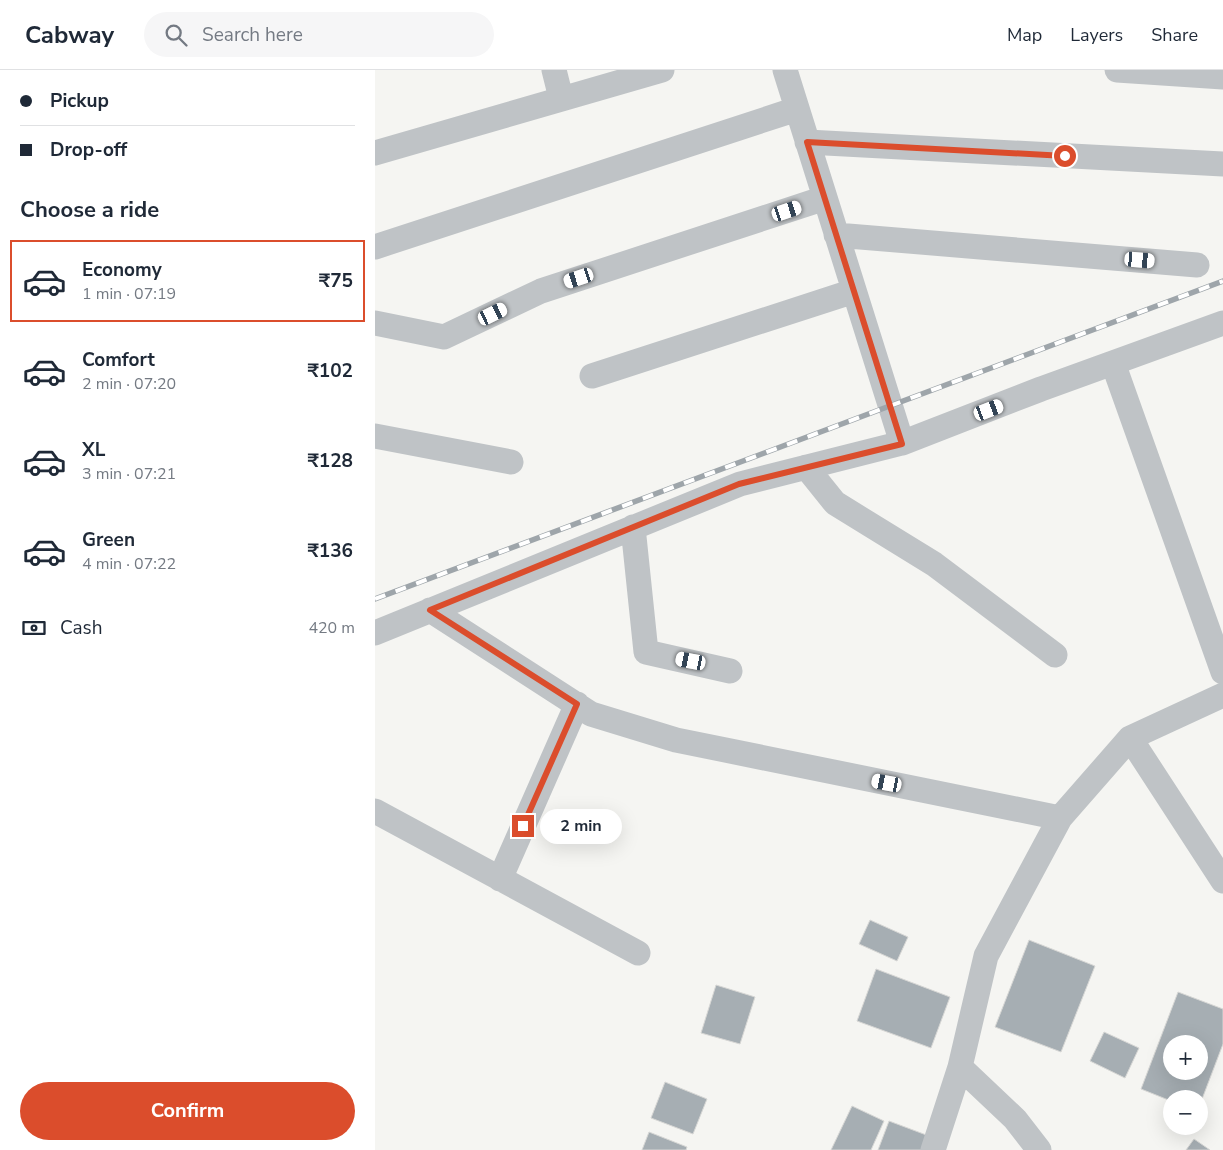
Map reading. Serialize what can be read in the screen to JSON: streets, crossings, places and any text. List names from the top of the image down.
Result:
{
  "page": {
    "header": "Cabway",
    "search": "Search here",
    "nav": ["Map", "Layers", "Share"],
    "banner": ["Pickup", "Drop-off"],
    "heading": "Choose a ride",
    "list": [
      {
        "name": "Economy",
        "note": "1 min · 07:19",
        "value": "₹75"
      },
      {
        "name": "Comfort",
        "note": "2 min · 07:20",
        "value": "₹102"
      },
      {
        "name": "XL",
        "note": "3 min · 07:21",
        "value": "₹128"
      },
      {
        "name": "Green",
        "note": "4 min · 07:22",
        "value": "₹136"
      }
    ],
    "pay": ["Cash", "420 m"],
    "bubble": "2 min",
    "map_buttons": ["+", "−"],
    "buttons": "Confirm"
  }
}
